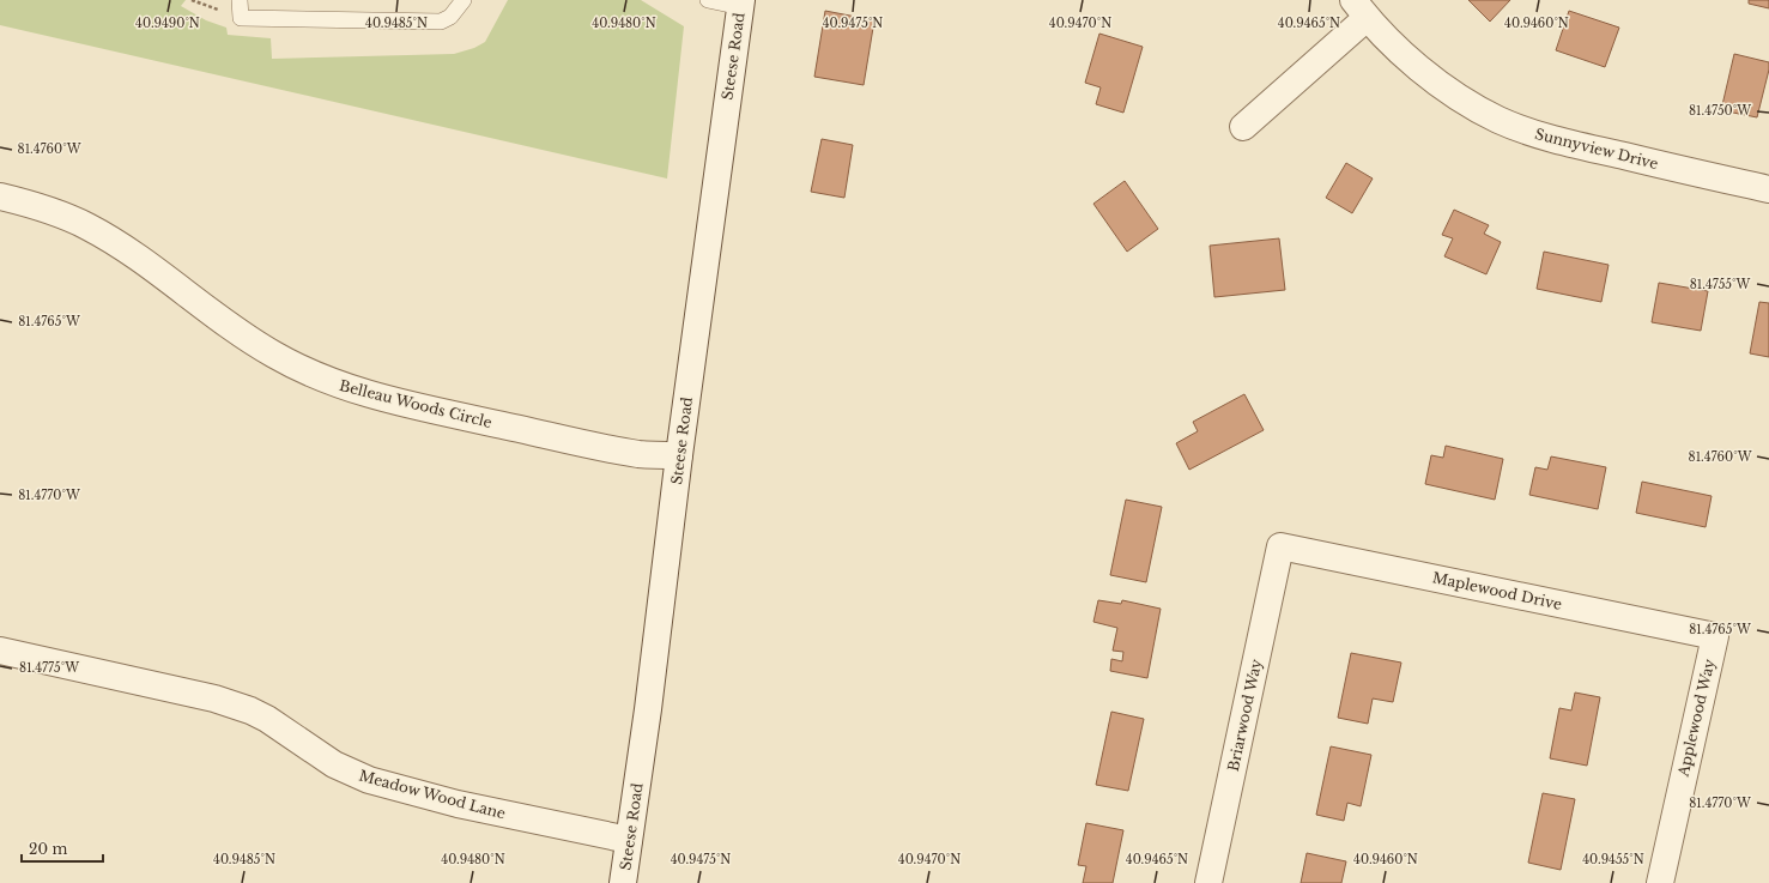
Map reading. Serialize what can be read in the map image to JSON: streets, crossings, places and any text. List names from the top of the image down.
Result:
{
  "streets": {
    "street": [
      "Steese Road",
      "Sunnyview Drive",
      "Belleau Woods Circle",
      "Maplewood Drive",
      "Briarwood Way",
      "Applewood Way",
      "Meadow Wood Lane"
    ]
  },
  "crossings": [
    ["Steese Road", "Belleau Woods Circle"],
    ["Steese Road", "Meadow Wood Lane"],
    ["Maplewood Drive", "Briarwood Way"],
    ["Maplewood Drive", "Applewood Way"]
  ],
  "scale_bar": "20 m",
  "coordinates": [
    "40.9490°N",
    "40.9485°N",
    "40.9480°N",
    "40.9475°N",
    "40.9470°N",
    "40.9465°N",
    "40.9460°N",
    "81.4750°W",
    "81.4760°W",
    "81.4755°W",
    "81.4765°W",
    "81.4770°W",
    "81.4775°W",
    "40.9455°N"
  ]
}
